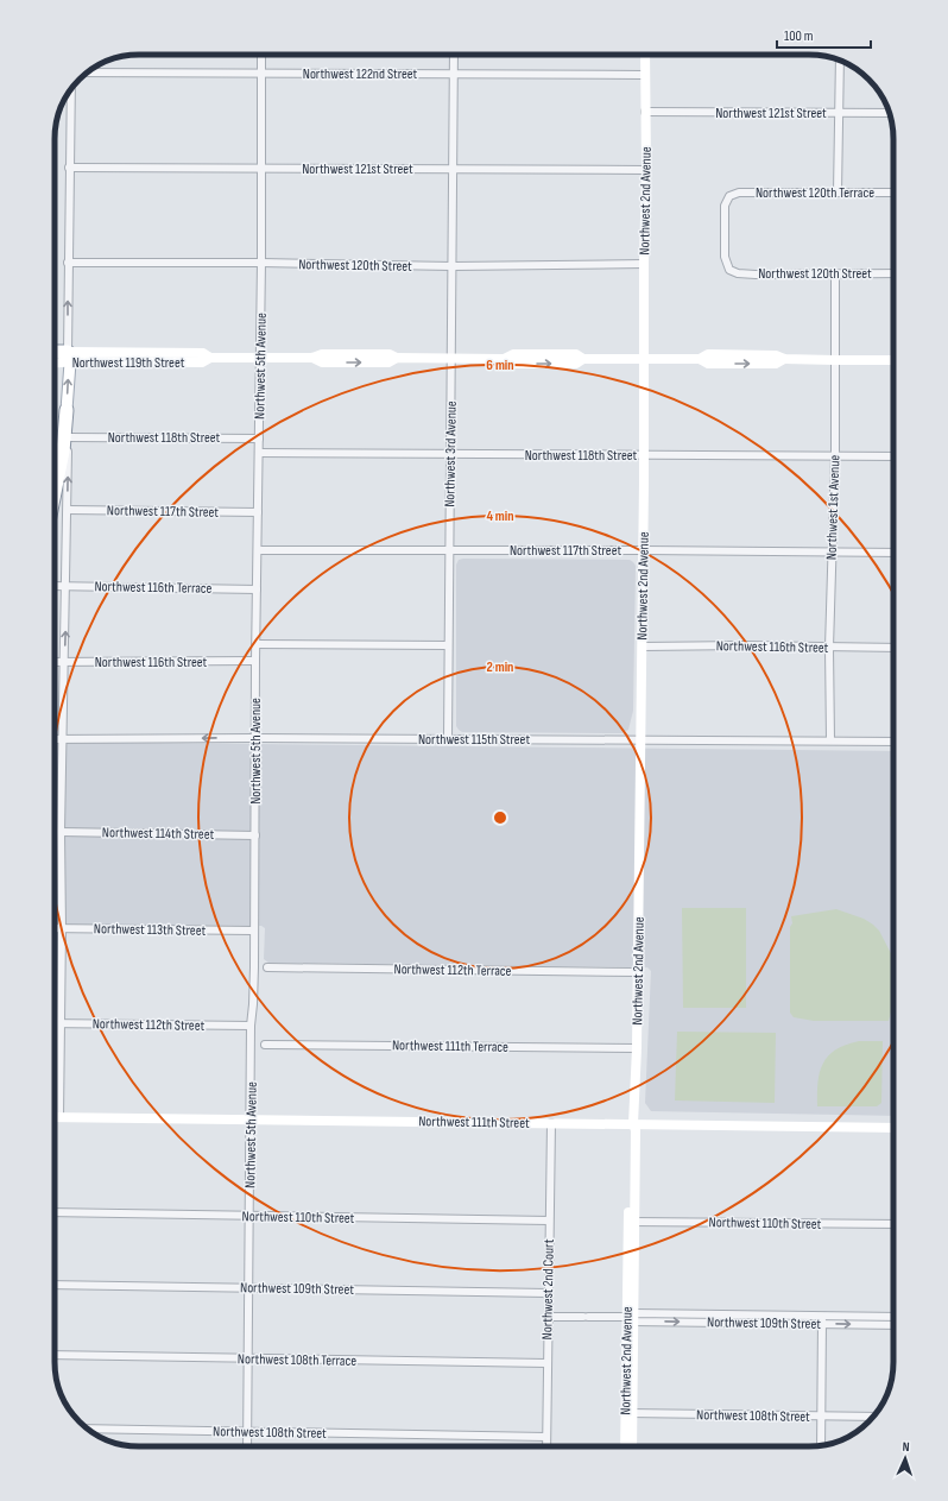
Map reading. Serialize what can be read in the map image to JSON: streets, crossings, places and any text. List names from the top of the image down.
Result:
{
  "streets": {
    "highway": ["Northwest 119th Street"],
    "street": [
      "Northwest 122nd Street",
      "Northwest 121st Street",
      "Northwest 120th Terrace",
      "Northwest 2nd Avenue",
      "Northwest 120th Street",
      "Northwest 5th Avenue",
      "Northwest 118th Street",
      "Northwest 3rd Avenue",
      "Northwest 1st Avenue",
      "Northwest 117th Street",
      "Northwest 116th Terrace",
      "Northwest 116th Street",
      "Northwest 115th Street",
      "Northwest 114th Street",
      "Northwest 113th Street",
      "Northwest 112th Terrace",
      "Northwest 112th Street",
      "Northwest 111th Terrace",
      "Northwest 111th Street",
      "Northwest 110th Street",
      "Northwest 109th Street",
      "Northwest 2nd Court",
      "Northwest 108th Terrace",
      "Northwest 108th Street"
    ]
  },
  "crossings": [
    ["Northwest 122nd Street", "Northwest 2nd Avenue"],
    ["Northwest 122nd Street", "Northwest 5th Avenue"],
    ["Northwest 122nd Street", "Northwest 3rd Avenue"],
    ["Northwest 121st Street", "Northwest 2nd Avenue"],
    ["Northwest 121st Street", "Northwest 5th Avenue"],
    ["Northwest 121st Street", "Northwest 3rd Avenue"],
    ["Northwest 120th Terrace", "Northwest 120th Street"],
    ["Northwest 2nd Avenue", "Northwest 120th Street"],
    ["Northwest 2nd Avenue", "Northwest 119th Street"],
    ["Northwest 2nd Avenue", "Northwest 118th Street"],
    ["Northwest 2nd Avenue", "Northwest 117th Street"],
    ["Northwest 2nd Avenue", "Northwest 116th Street"],
    ["Northwest 2nd Avenue", "Northwest 115th Street"],
    ["Northwest 2nd Avenue", "Northwest 112th Terrace"],
    ["Northwest 2nd Avenue", "Northwest 111th Terrace"],
    ["Northwest 2nd Avenue", "Northwest 111th Street"],
    ["Northwest 2nd Avenue", "Northwest 110th Street"],
    ["Northwest 2nd Avenue", "Northwest 109th Street"],
    ["Northwest 2nd Avenue", "Northwest 108th Street"],
    ["Northwest 120th Street", "Northwest 5th Avenue"],
    ["Northwest 120th Street", "Northwest 3rd Avenue"],
    ["Northwest 120th Street", "Northwest 1st Avenue"],
    ["Northwest 119th Street", "Northwest 5th Avenue"],
    ["Northwest 119th Street", "Northwest 3rd Avenue"],
    ["Northwest 119th Street", "Northwest 1st Avenue"],
    ["Northwest 5th Avenue", "Northwest 118th Street"],
    ["Northwest 5th Avenue", "Northwest 117th Street"],
    ["Northwest 5th Avenue", "Northwest 116th Terrace"],
    ["Northwest 5th Avenue", "Northwest 116th Street"],
    ["Northwest 5th Avenue", "Northwest 115th Street"],
    ["Northwest 5th Avenue", "Northwest 114th Street"],
    ["Northwest 5th Avenue", "Northwest 113th Street"],
    ["Northwest 5th Avenue", "Northwest 112th Street"],
    ["Northwest 5th Avenue", "Northwest 111th Street"],
    ["Northwest 5th Avenue", "Northwest 110th Street"],
    ["Northwest 5th Avenue", "Northwest 109th Street"],
    ["Northwest 5th Avenue", "Northwest 108th Terrace"],
    ["Northwest 5th Avenue", "Northwest 108th Street"],
    ["Northwest 118th Street", "Northwest 3rd Avenue"],
    ["Northwest 118th Street", "Northwest 1st Avenue"],
    ["Northwest 3rd Avenue", "Northwest 117th Street"],
    ["Northwest 3rd Avenue", "Northwest 115th Street"],
    ["Northwest 1st Avenue", "Northwest 117th Street"],
    ["Northwest 1st Avenue", "Northwest 116th Street"],
    ["Northwest 1st Avenue", "Northwest 115th Street"],
    ["Northwest 111th Street", "Northwest 2nd Court"],
    ["Northwest 110th Street", "Northwest 2nd Court"],
    ["Northwest 109th Street", "Northwest 2nd Court"],
    ["Northwest 2nd Court", "Northwest 108th Terrace"],
    ["Northwest 2nd Court", "Northwest 108th Street"]
  ],
  "scale_bar": "100 m",
  "north": "top",
  "rings": ["6 min", "4 min", "2 min"]
}
